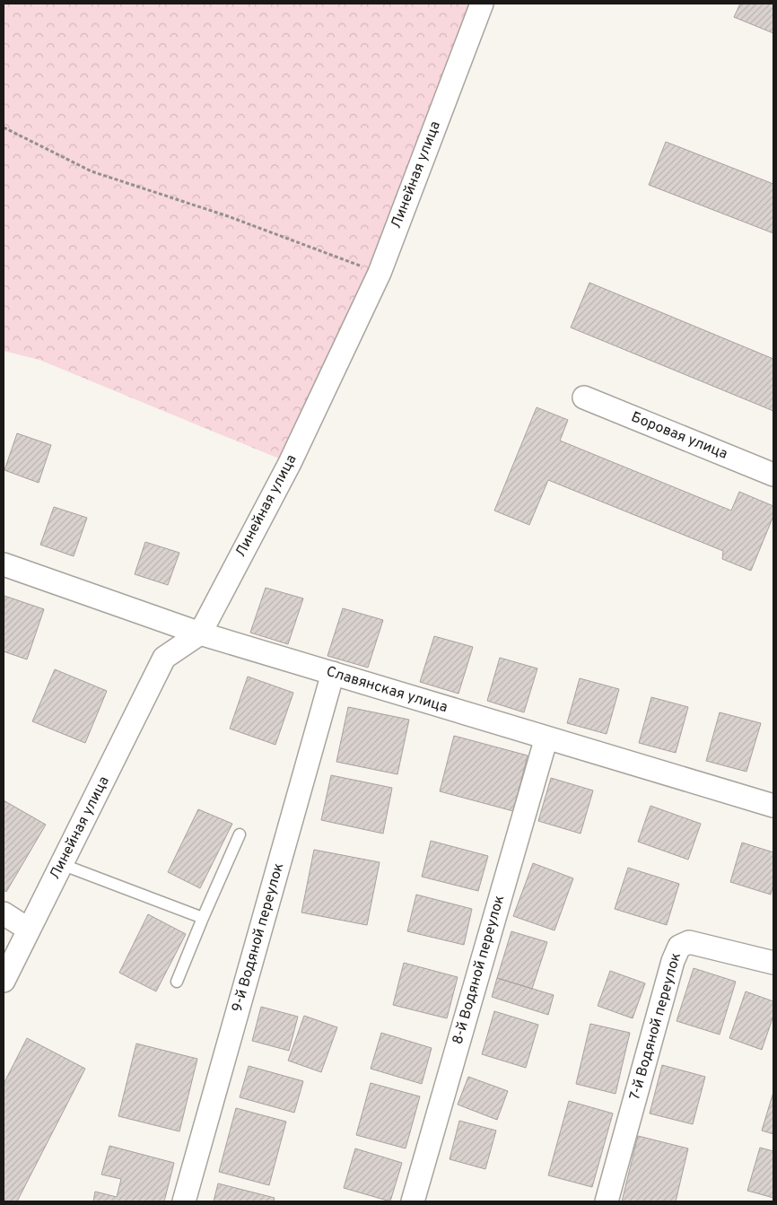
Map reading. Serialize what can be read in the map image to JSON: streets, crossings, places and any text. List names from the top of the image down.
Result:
{
  "streets": {
    "street": [
      "Линейная улица",
      "Боровая улица",
      "Славянская улица",
      "9-й Водяной переулок",
      "8-й Водяной переулок",
      "7-й Водяной переулок"
    ]
  },
  "crossings": [
    ["Линейная улица", "Славянская улица"],
    ["Славянская улица", "9-й Водяной переулок"],
    ["Славянская улица", "8-й Водяной переулок"]
  ]
}
